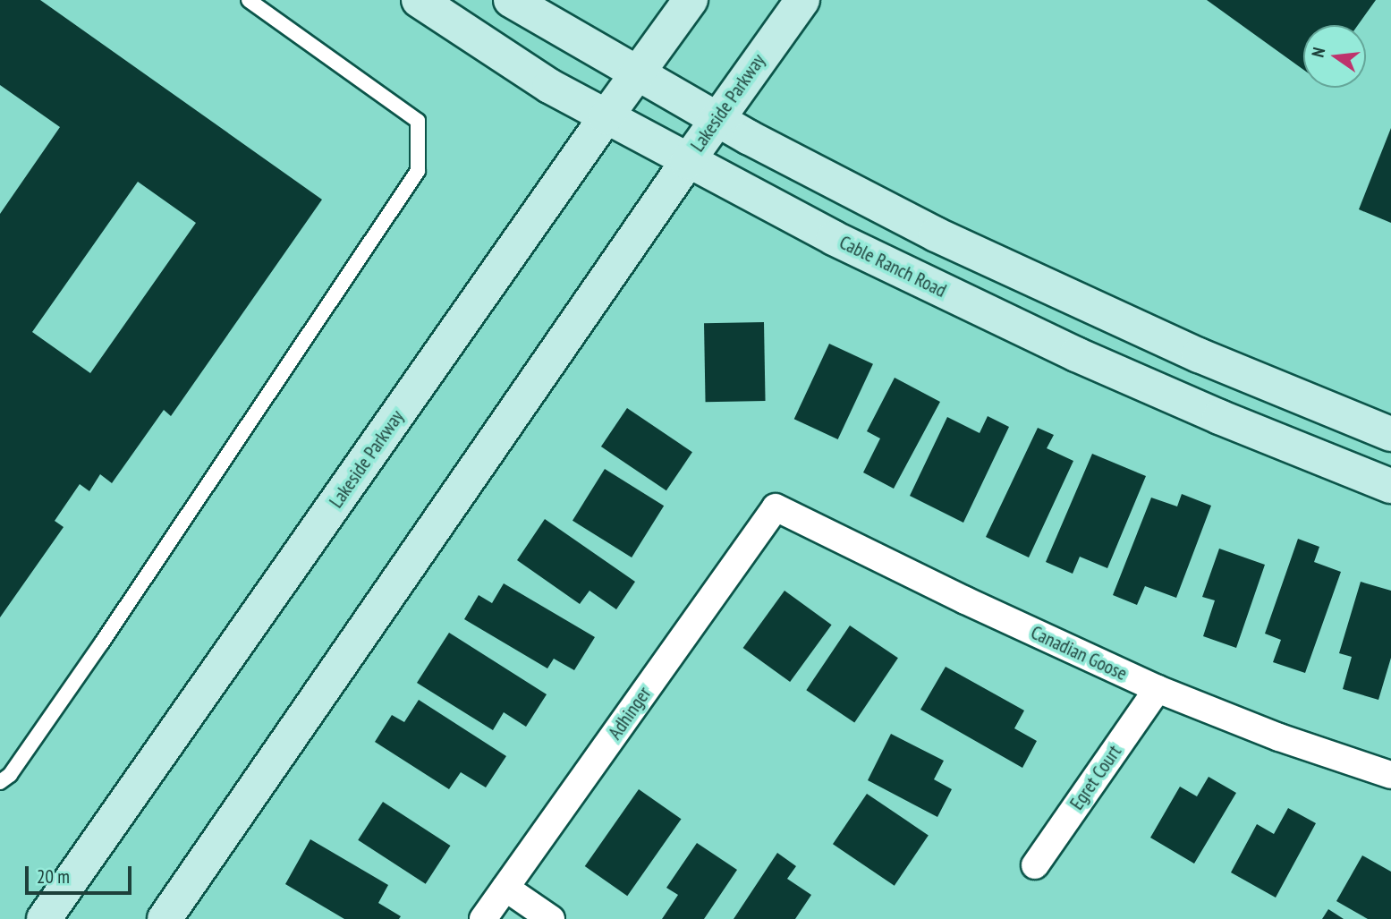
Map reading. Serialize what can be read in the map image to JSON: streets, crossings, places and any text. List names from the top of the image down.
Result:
{
  "streets": {
    "street": [
      "Lakeside Parkway",
      "Cable Ranch Road",
      "Canadian Goose",
      "Adhinger",
      "Egret Court"
    ]
  },
  "crossings": [
    ["Lakeside Parkway", "Cable Ranch Road"],
    ["Canadian Goose", "Adhinger"],
    ["Canadian Goose", "Egret Court"]
  ],
  "scale_bar": "20 m",
  "north": "left"
}
